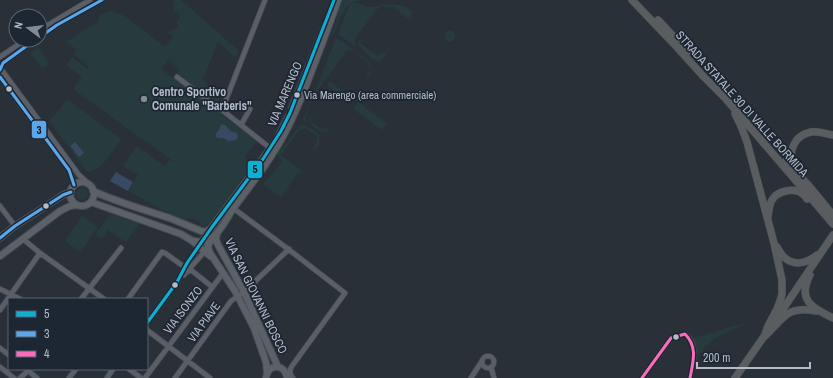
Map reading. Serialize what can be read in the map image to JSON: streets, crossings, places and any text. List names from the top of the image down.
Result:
{
  "streets": {
    "highway": ["STRADA STATALE 30 DI VALLE BORMIDA"],
    "main road": ["VIA MARENGO", "VIA SAN GIOVANNI BOSCO"],
    "street": ["VIA ISONZO", "VIA PIAVE"]
  },
  "crossings": [
    ["VIA MARENGO", "VIA SAN GIOVANNI BOSCO"],
    ["VIA SAN GIOVANNI BOSCO", "VIA ISONZO"],
    ["VIA SAN GIOVANNI BOSCO", "VIA PIAVE"]
  ],
  "places": ["Via Marengo (area commerciale)", "Centro Sportivo Comunale \"Barberis\""],
  "lines": ["transit line 5", "transit line 3", "transit line 4"],
  "legend": ["5", "3", "4"],
  "scale_bar": "200 m",
  "north": "left"
}
